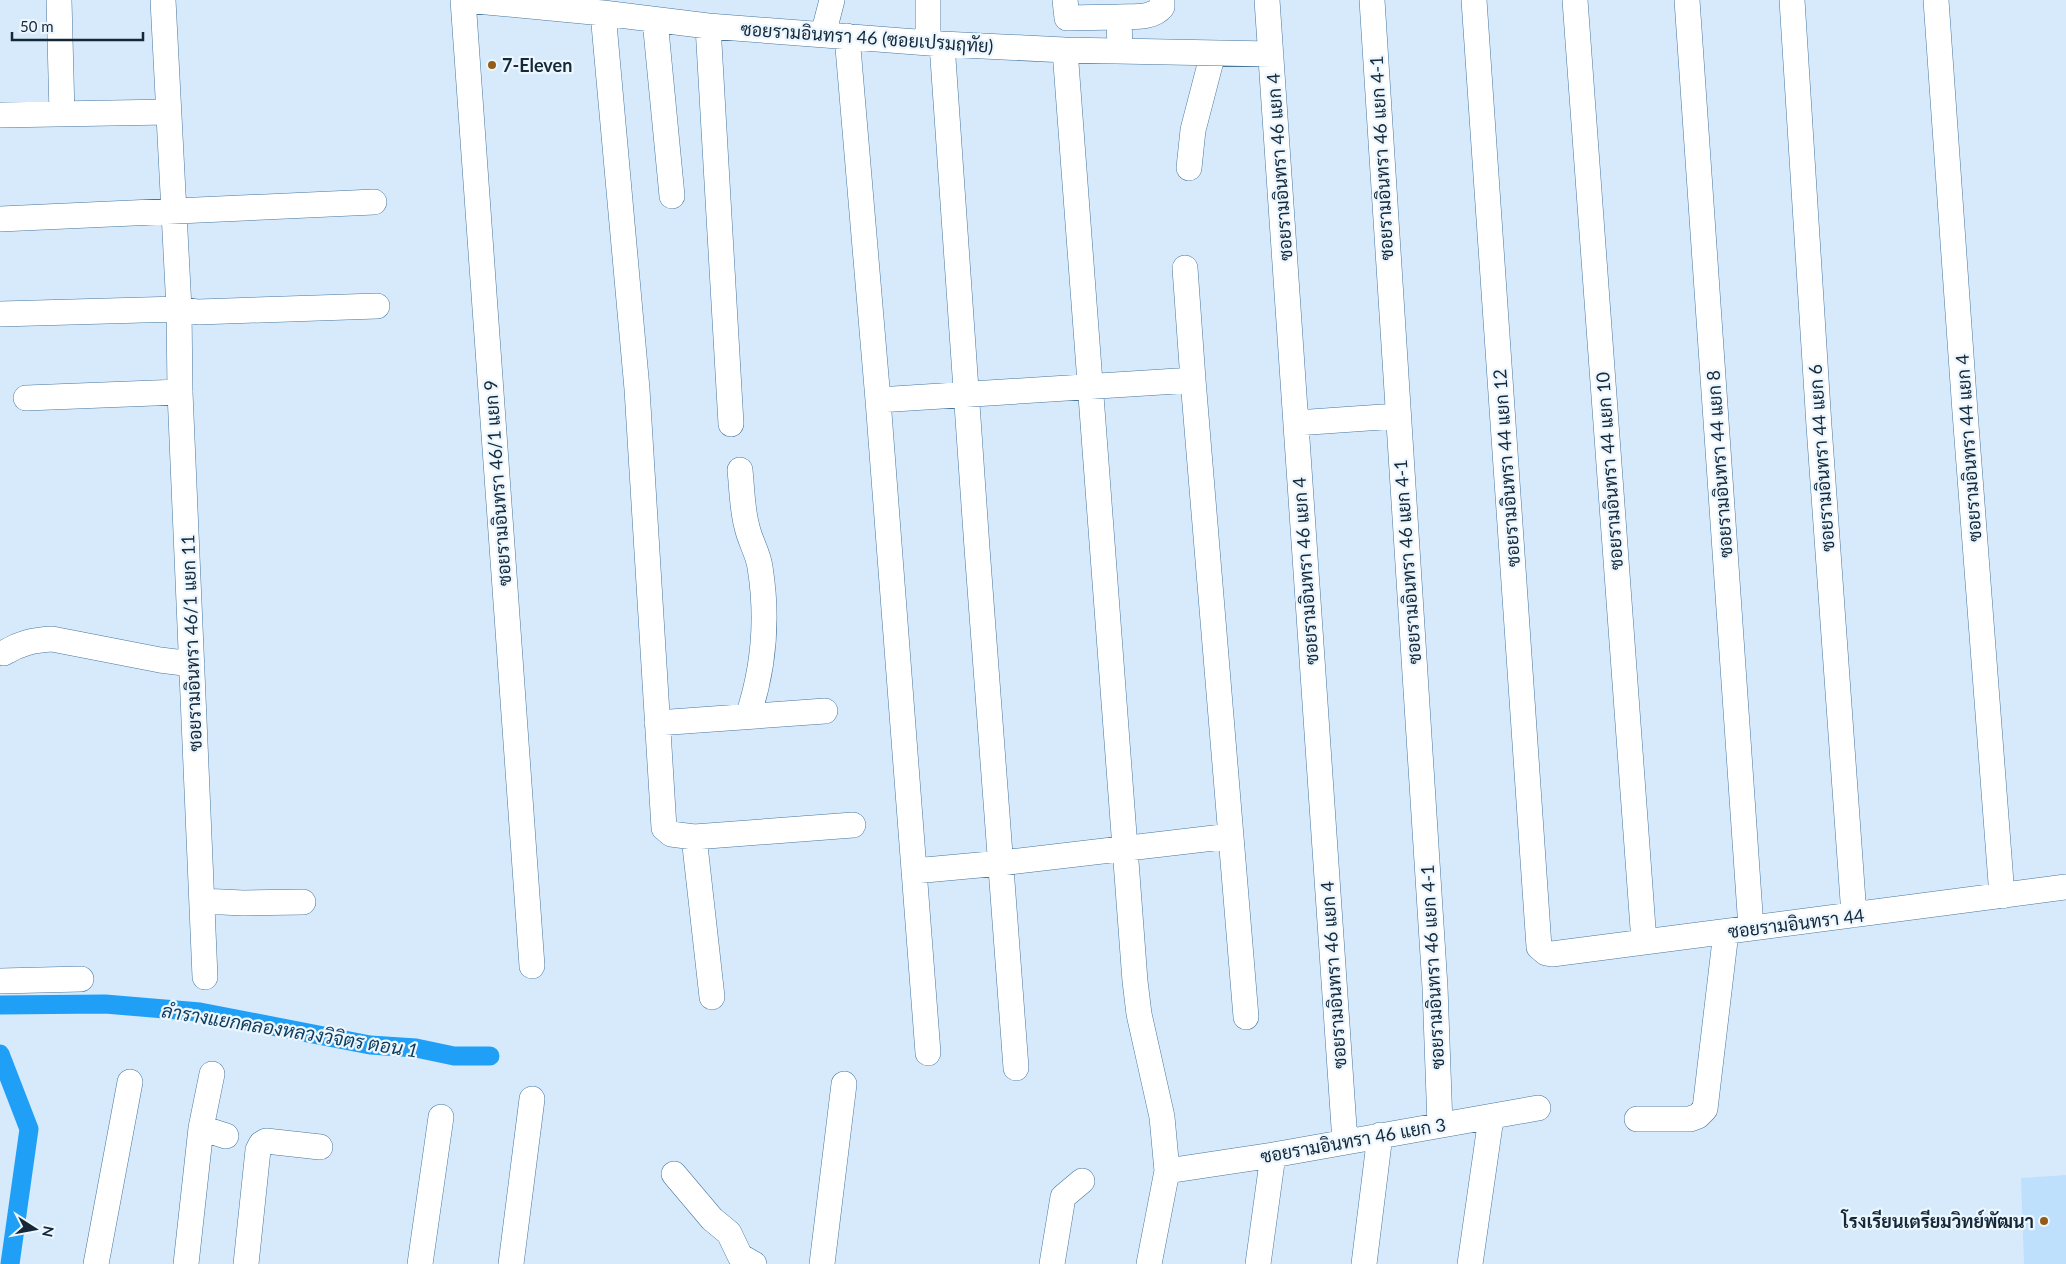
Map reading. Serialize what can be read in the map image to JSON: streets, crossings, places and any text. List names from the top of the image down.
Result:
{
  "streets": {
    "street": [
      "ซอยรามอินทรา 46 (ซอยเปรมฤทัย)",
      "ซอยรามอินทรา 46 แยก 4-1",
      "ซอยรามอินทรา 46 แยก 4",
      "ซอยรามอินทรา 44 แยก 4",
      "ซอยรามอินทรา 44 แยก 6",
      "ซอยรามอินทรา 44 แยก 8",
      "ซอยรามอินทรา 44 แยก 12",
      "ซอยรามอินทรา 44 แยก 10",
      "ซอยรามอินทรา 46/1 แยก 9",
      "ซอยรามอินทรา 46/1 แยก 11",
      "ซอยรามอินทรา 44",
      "ซอยรามอินทรา 46 แยก 3"
    ]
  },
  "crossings": [
    ["ซอยรามอินทรา 46 (ซอยเปรมฤทัย)", "ซอยรามอินทรา 46 แยก 4"],
    ["ซอยรามอินทรา 46 (ซอยเปรมฤทัย)", "ซอยรามอินทรา 46/1 แยก 9"],
    ["ซอยรามอินทรา 46 แยก 4-1", "ซอยรามอินทรา 46 แยก 3"],
    ["ซอยรามอินทรา 46 แยก 4", "ซอยรามอินทรา 46 แยก 3"],
    ["ซอยรามอินทรา 44 แยก 4", "ซอยรามอินทรา 44"],
    ["ซอยรามอินทรา 44 แยก 6", "ซอยรามอินทรา 44"],
    ["ซอยรามอินทรา 44 แยก 8", "ซอยรามอินทรา 44"],
    ["ซอยรามอินทรา 44 แยก 12", "ซอยรามอินทรา 44"],
    ["ซอยรามอินทรา 44 แยก 10", "ซอยรามอินทรา 44"]
  ],
  "water": ["ลำรางแยกคลองหลวงวิจิตร ตอน 1"],
  "places": ["7-Eleven", "โรงเรียนเตรียมวิทย์พัฒนา"],
  "scale_bar": "50 m",
  "north": "right"
}
